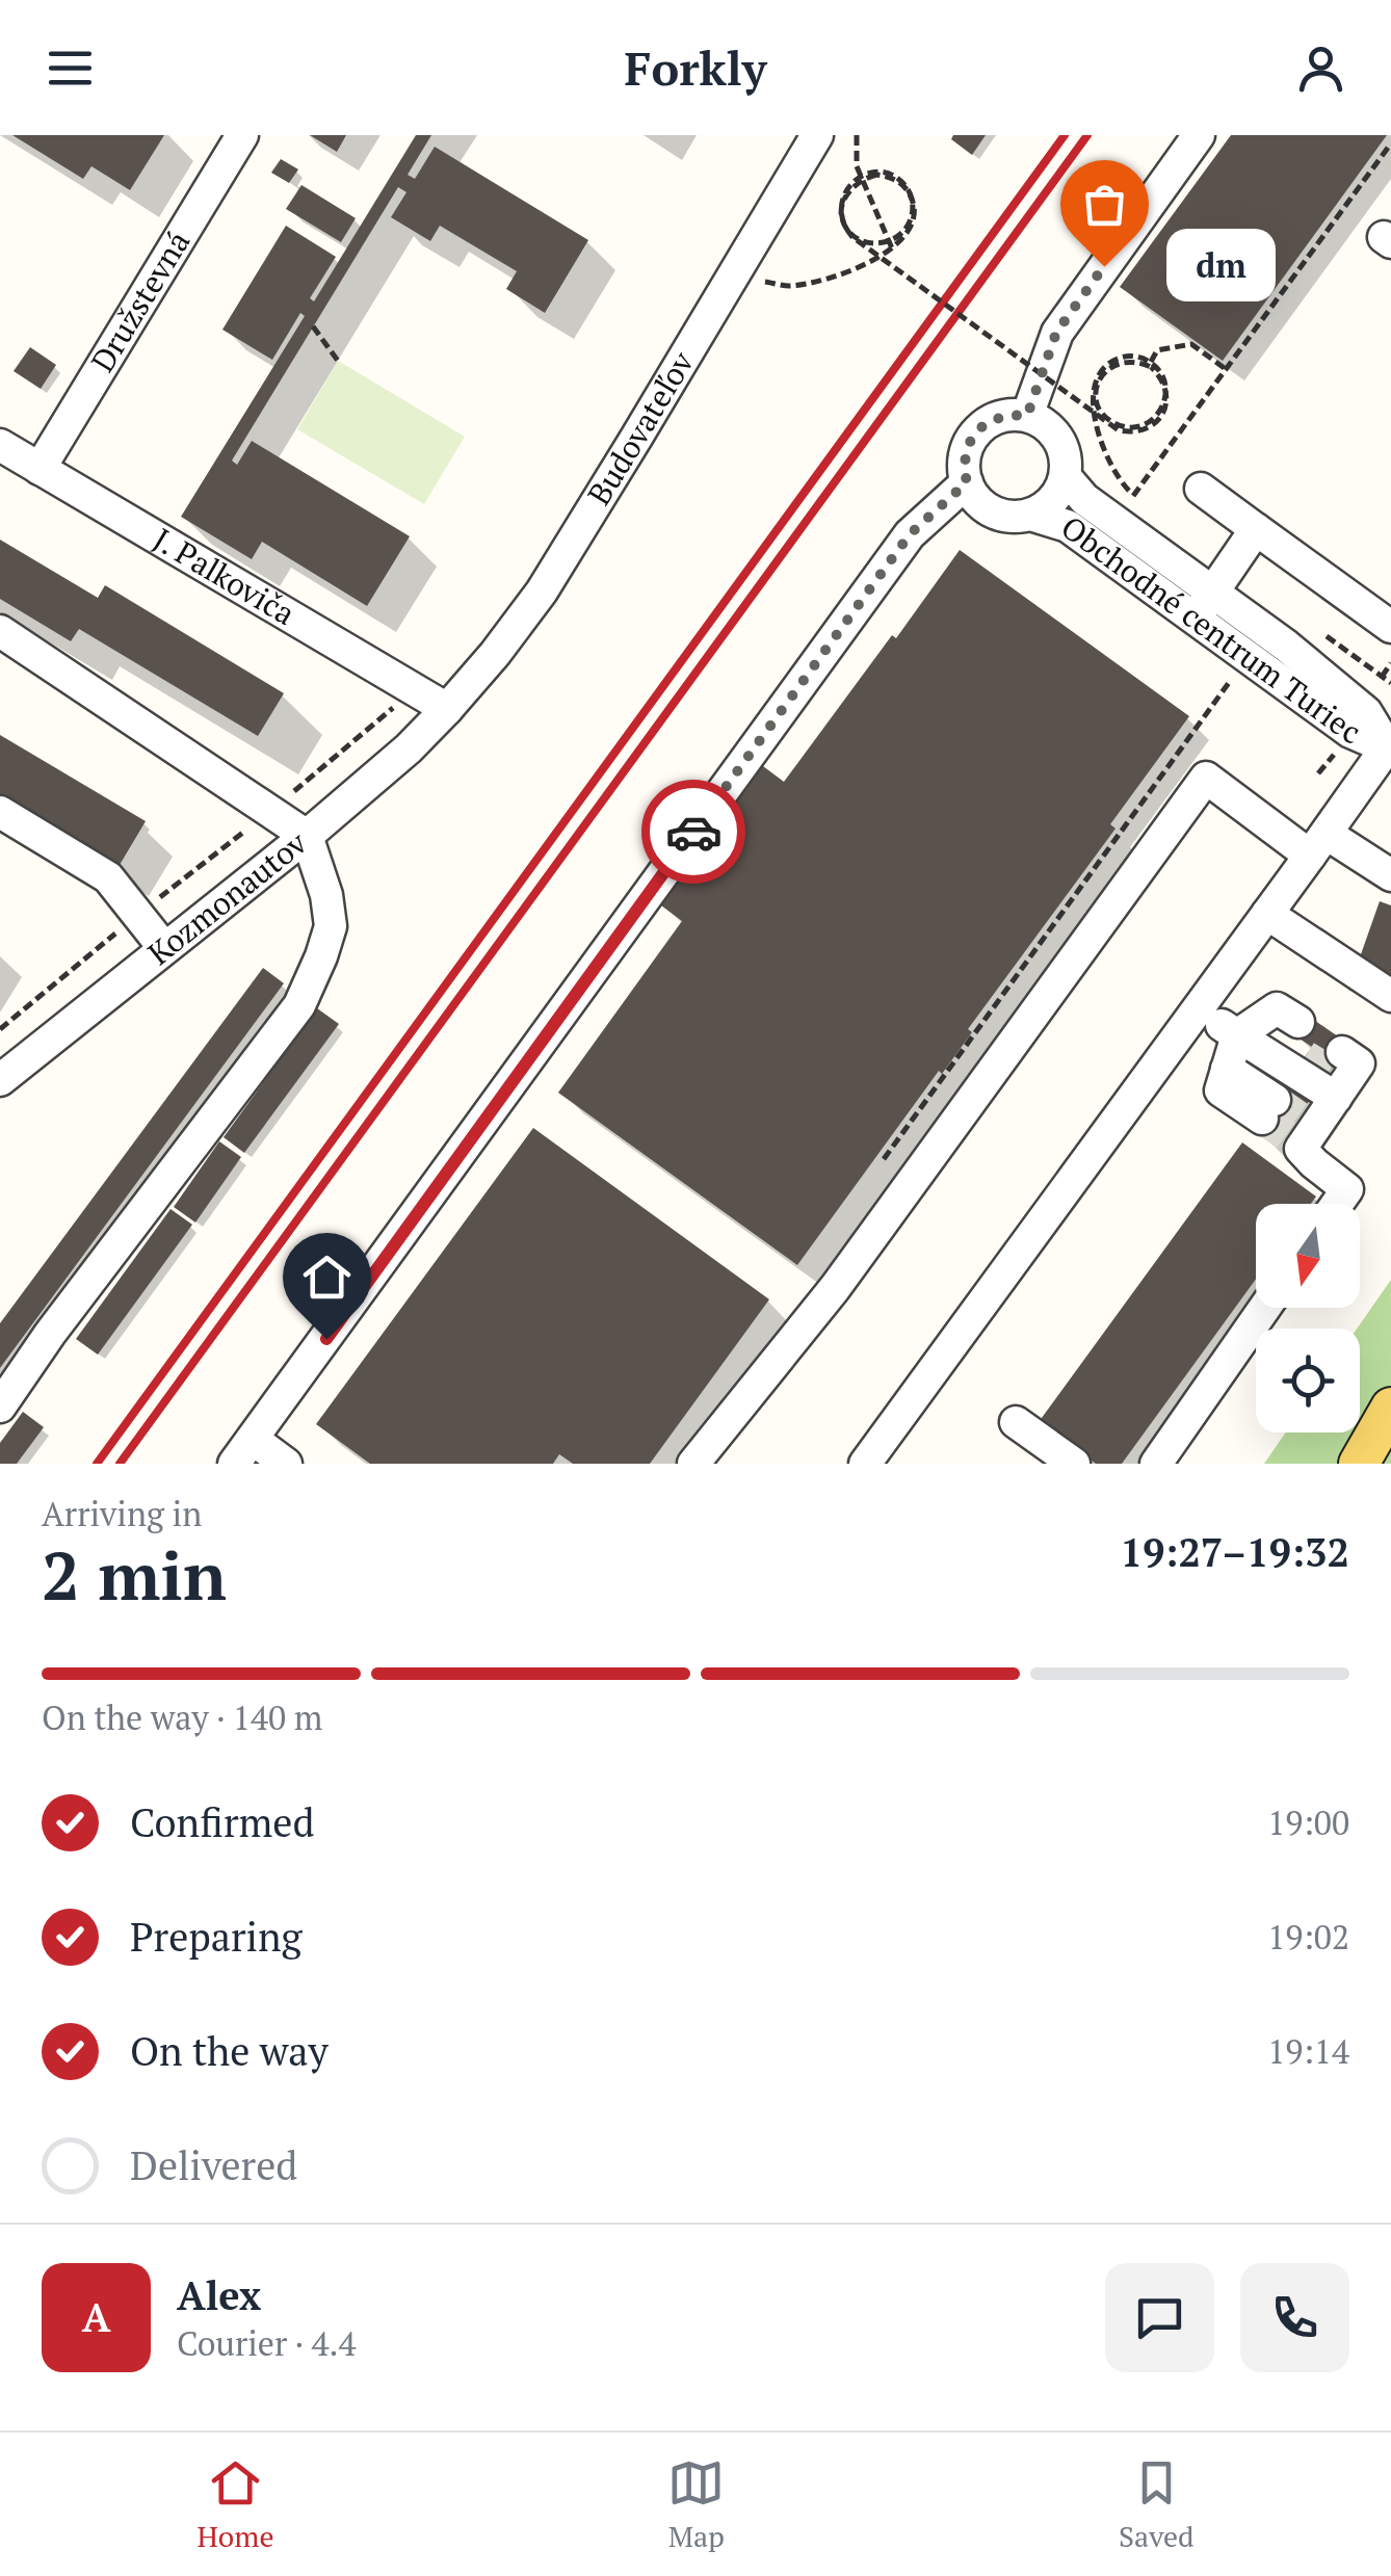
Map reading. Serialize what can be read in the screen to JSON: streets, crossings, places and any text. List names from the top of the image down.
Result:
{
  "streets": {
    "street": [
      "Družstevná",
      "Budovateľov",
      "J. Palkoviča",
      "Obchodné centrum Turiec",
      "Kozmonautov"
    ]
  },
  "crossings": [
    ["Družstevná", "J. Palkoviča"],
    ["Budovateľov", "J. Palkoviča"],
    ["Budovateľov", "Kozmonautov"],
    ["J. Palkoviča", "Kozmonautov"]
  ],
  "places": ["dm"],
  "north": "bottom",
  "page": {
    "header": "Forkly",
    "bubble": "dm",
    "heading": ["2 min", "Arriving in", "19:27–19:32"],
    "panel": ["Alex", "Courier · 4.4"],
    "bar": "On the way · 140 m",
    "list": [
      ["Confirmed", "19:00"],
      ["Preparing", "19:02"],
      ["On the way", "19:14"],
      "Delivered"
    ],
    "round": "A",
    "tabs": ["Home", "Map", "Saved"]
  }
}
